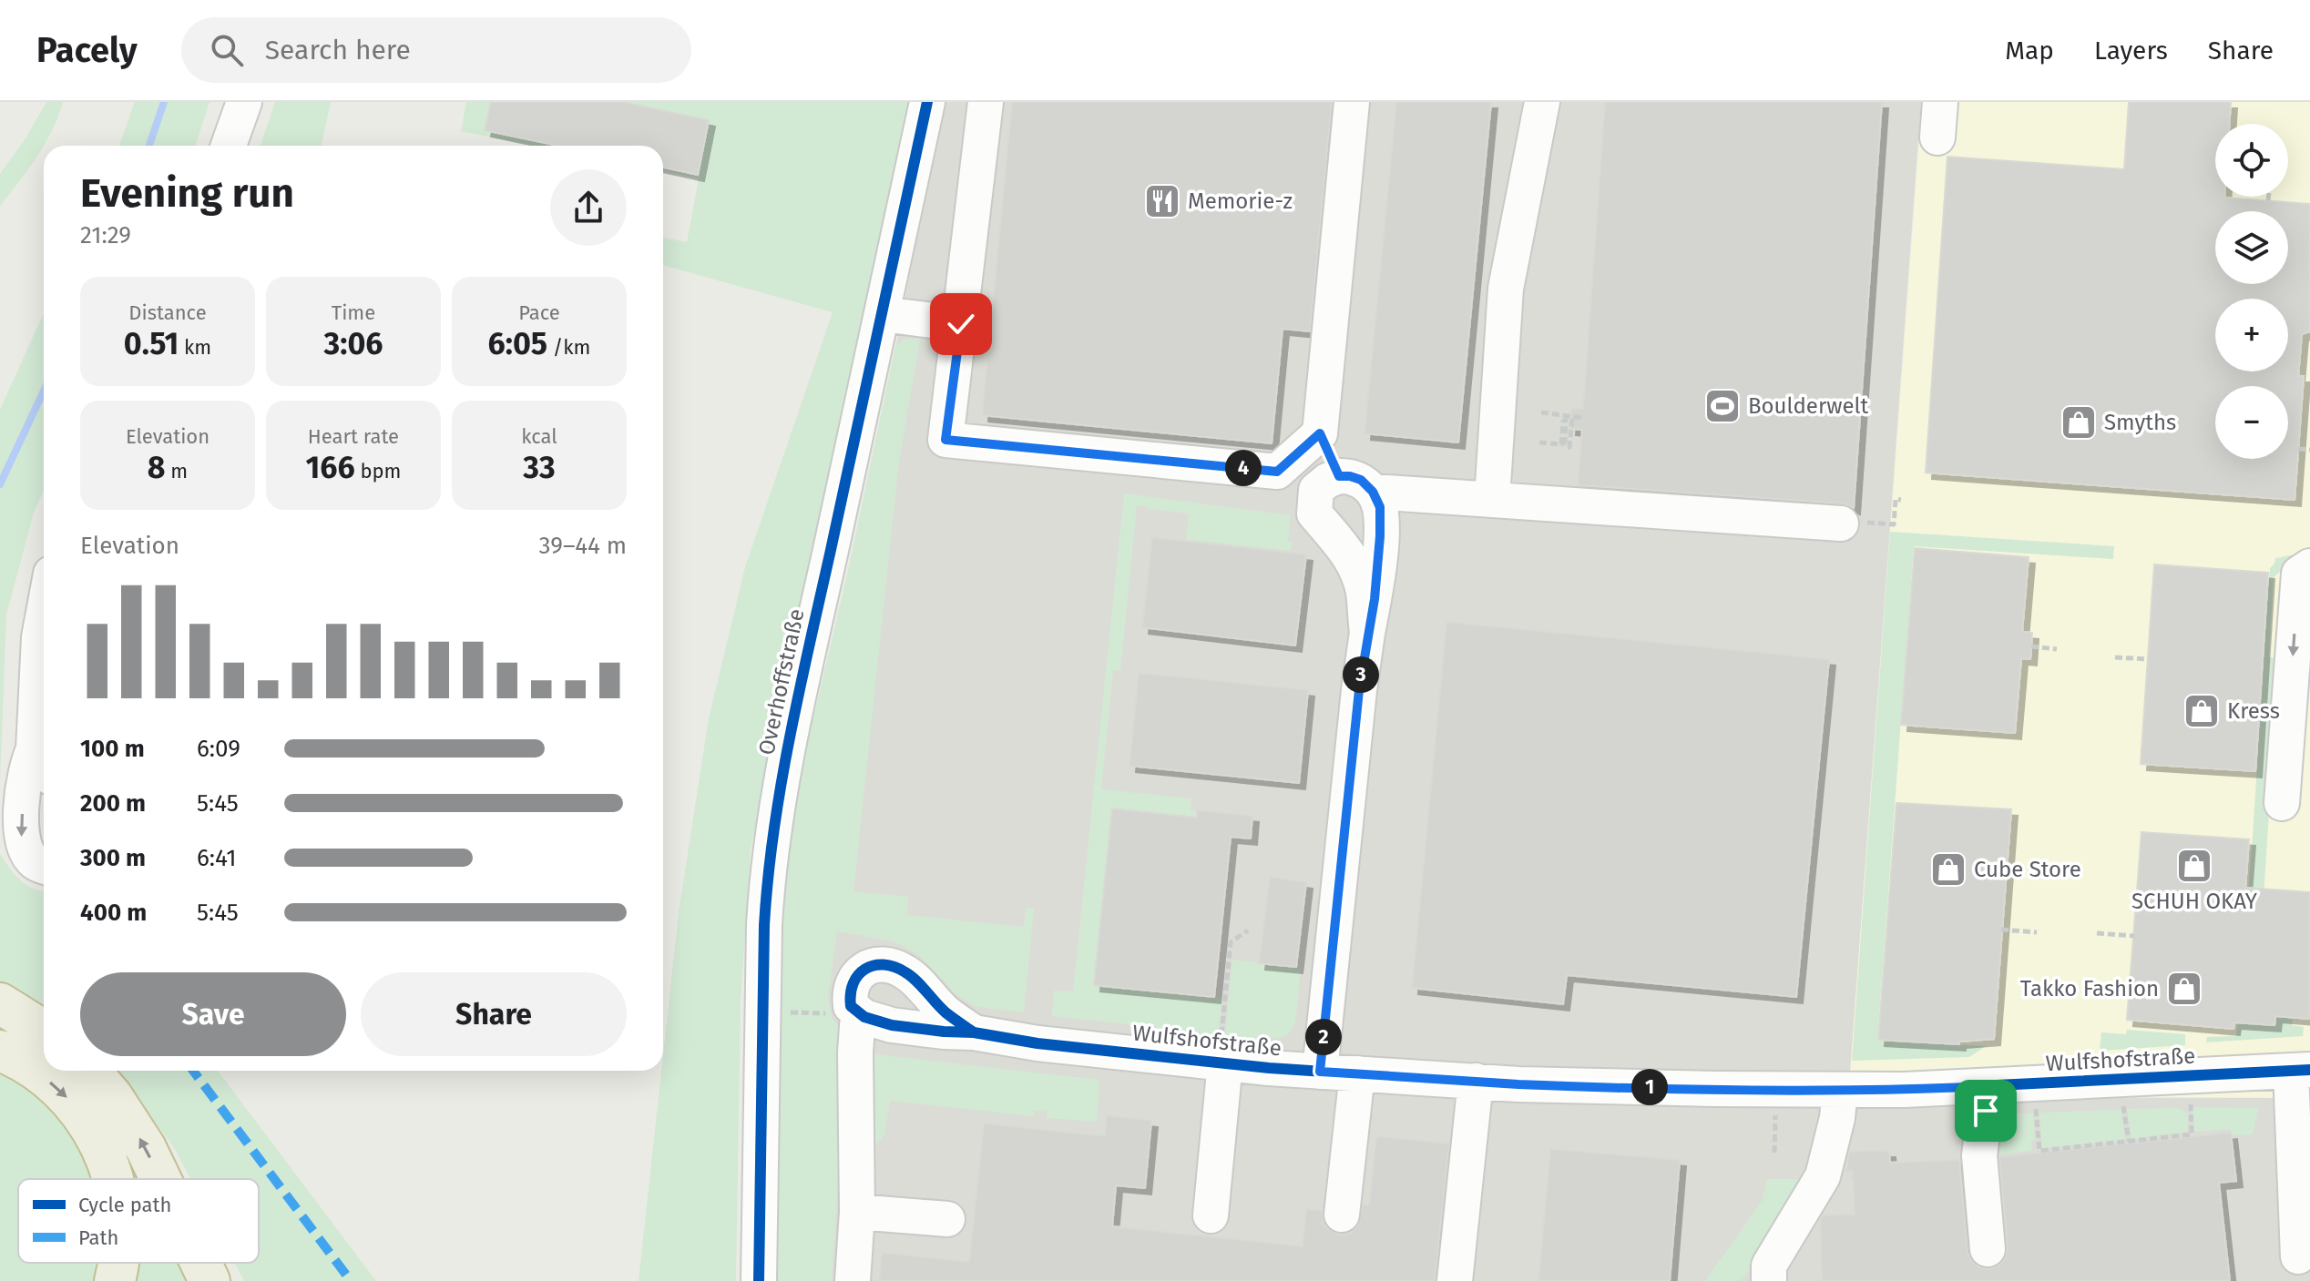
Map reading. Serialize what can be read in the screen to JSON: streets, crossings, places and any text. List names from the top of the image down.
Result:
{
  "streets": {
    "street": ["Overhoffstraße", "Wulfshofstraße"]
  },
  "places": {
    "restaurant": ["Memorie-z"],
    "sports": ["Boulderwelt"],
    "shop": [
      "Smyths",
      "Kress",
      "SCHUH OKAY",
      "Cube Store",
      "Takko Fashion"
    ]
  },
  "legend": ["Cycle path", "Path"],
  "page": {
    "header": "Pacely",
    "search": "Search here",
    "nav": ["Map", "Layers", "Share"],
    "map_buttons": ["+", "−"],
    "heading": ["Evening run", "21:29"],
    "stats": [
      ["Distance", "0.51 km"],
      ["Time", "3:06"],
      ["Pace", "6:05 /km"],
      ["Elevation", "8 m"],
      ["Heart rate", "166 bpm"],
      ["kcal", "33"]
    ],
    "pins": [
      "4",
      "3",
      "2",
      "1"
    ],
    "chart": ["Elevation", "39–44 m"],
    "list": [
      {
        "name": "100 m",
        "note": "6:09"
      },
      {
        "name": "200 m",
        "note": "5:45"
      },
      {
        "name": "300 m",
        "note": "6:41"
      },
      {
        "name": "400 m",
        "note": "5:45"
      }
    ],
    "buttons": ["Save", "Share"]
  }
}
